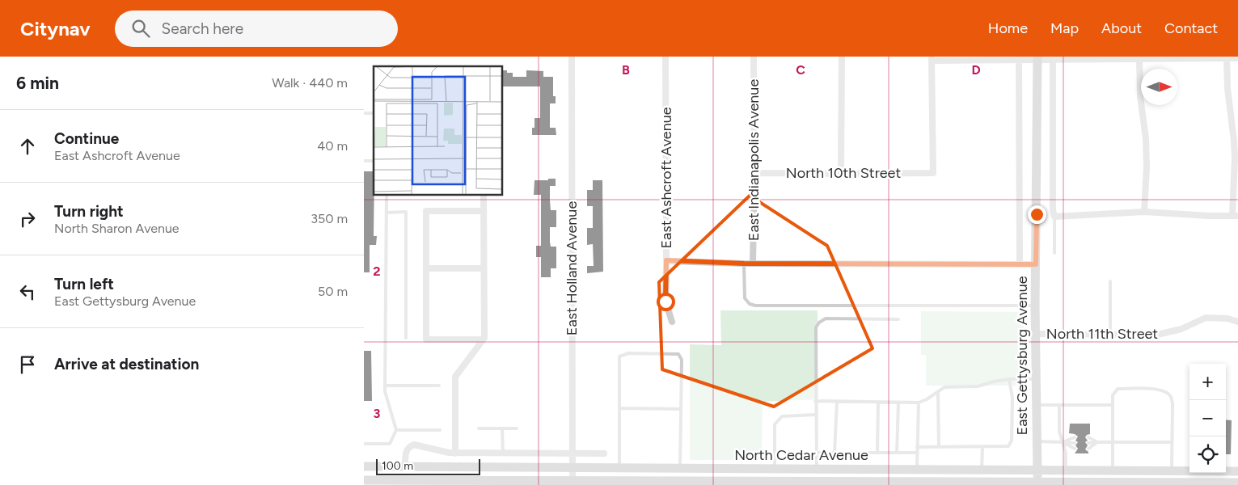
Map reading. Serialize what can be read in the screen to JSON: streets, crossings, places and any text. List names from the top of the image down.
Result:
{
  "streets": {
    "main road": ["East Gettysburg Avenue", "North Cedar Avenue"],
    "street": [
      "East Indianapolis Avenue",
      "North 10th Street",
      "East Ashcroft Avenue",
      "East Holland Avenue",
      "North 11th Street"
    ]
  },
  "crossings": [
    ["East Indianapolis Avenue", "North 10th Street"],
    ["East Holland Avenue", "North Cedar Avenue"],
    ["North 11th Street", "East Gettysburg Avenue"],
    ["East Gettysburg Avenue", "North Cedar Avenue"]
  ],
  "scale_bar": "100 m",
  "north": "right",
  "page": {
    "header": "Citynav",
    "search": "Search here",
    "nav": [
      "Home",
      "Map",
      "About",
      "Contact"
    ],
    "heading": ["6 min", "Walk · 440 m"],
    "list": [
      ["Continue", "East Ashcroft Avenue", "40 m"],
      ["Turn right", "North Sharon Avenue", "350 m"],
      ["Turn left", "East Gettysburg Avenue", "50 m"],
      "Arrive at destination"
    ],
    "map_buttons": ["+", "−"],
    "scale": "100 m"
  },
  "grid": {
    "columns": ["B", "C", "D"],
    "rows": ["2", "3"]
  }
}
